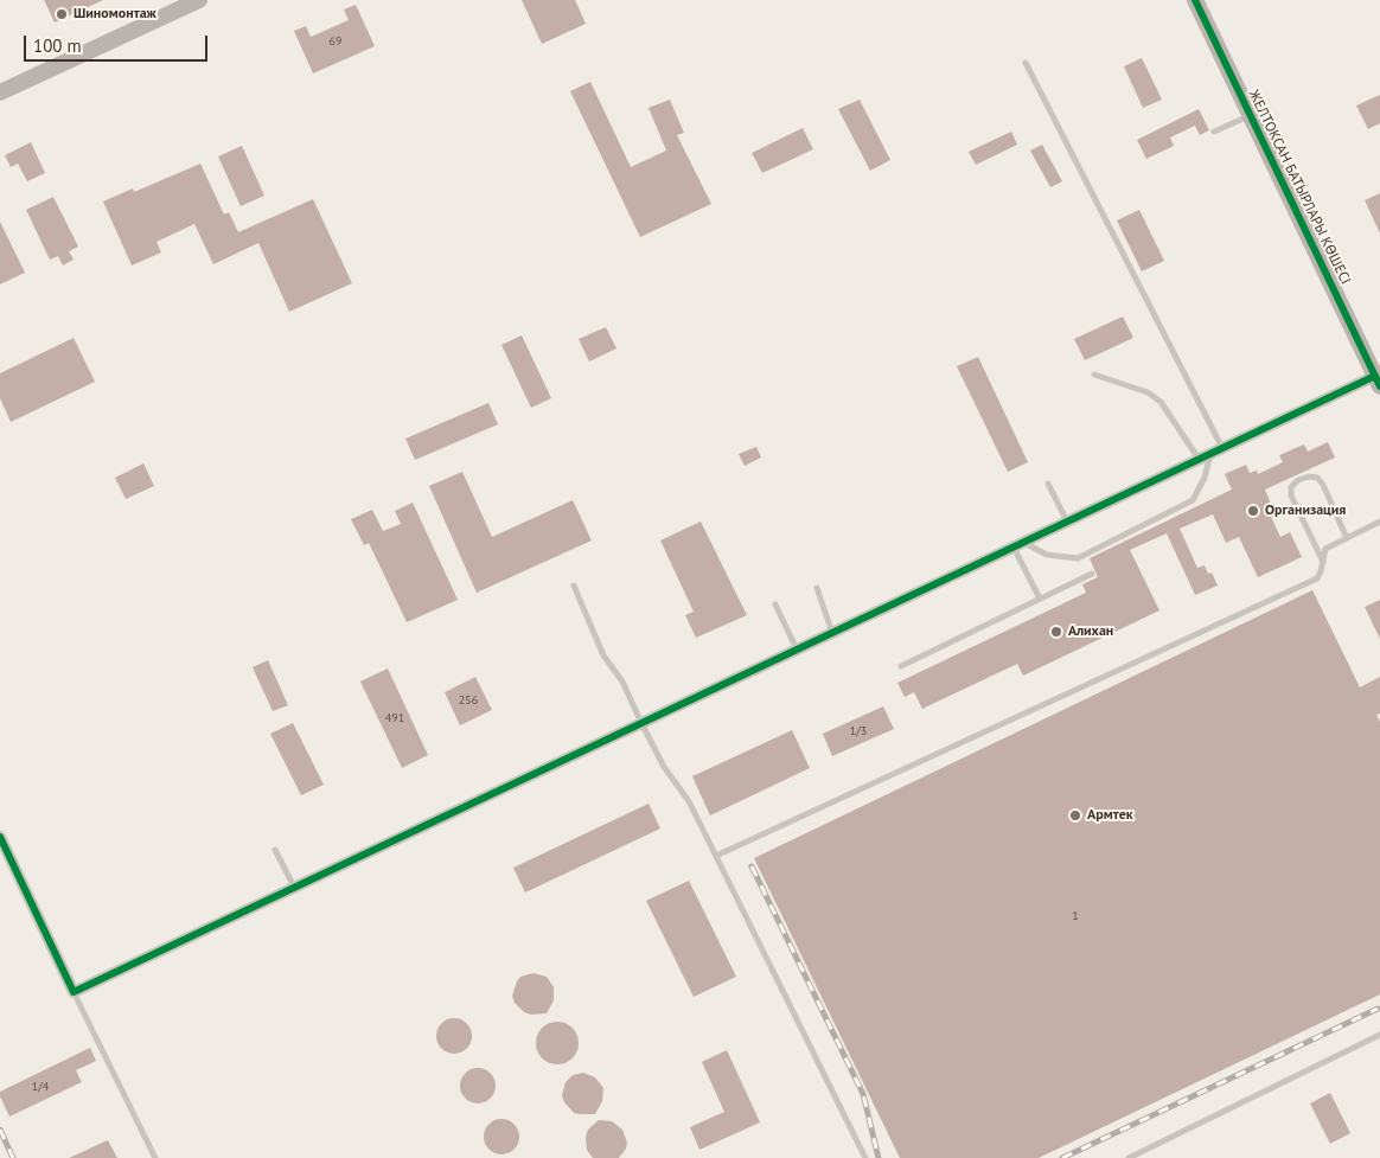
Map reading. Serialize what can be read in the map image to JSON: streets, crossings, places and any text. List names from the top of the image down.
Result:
{
  "streets": {
    "street": ["ЖЕЛТОКСАН БАТЫРЛАРЫ КӨШЕСІ"]
  },
  "places": [
    "Шиномонтаж",
    "Организация",
    "Алихан",
    "Армтек"
  ],
  "house_numbers": [
    "69",
    "256",
    "491",
    "1/3",
    "1",
    "1/4"
  ],
  "scale_bar": "100 m"
}
